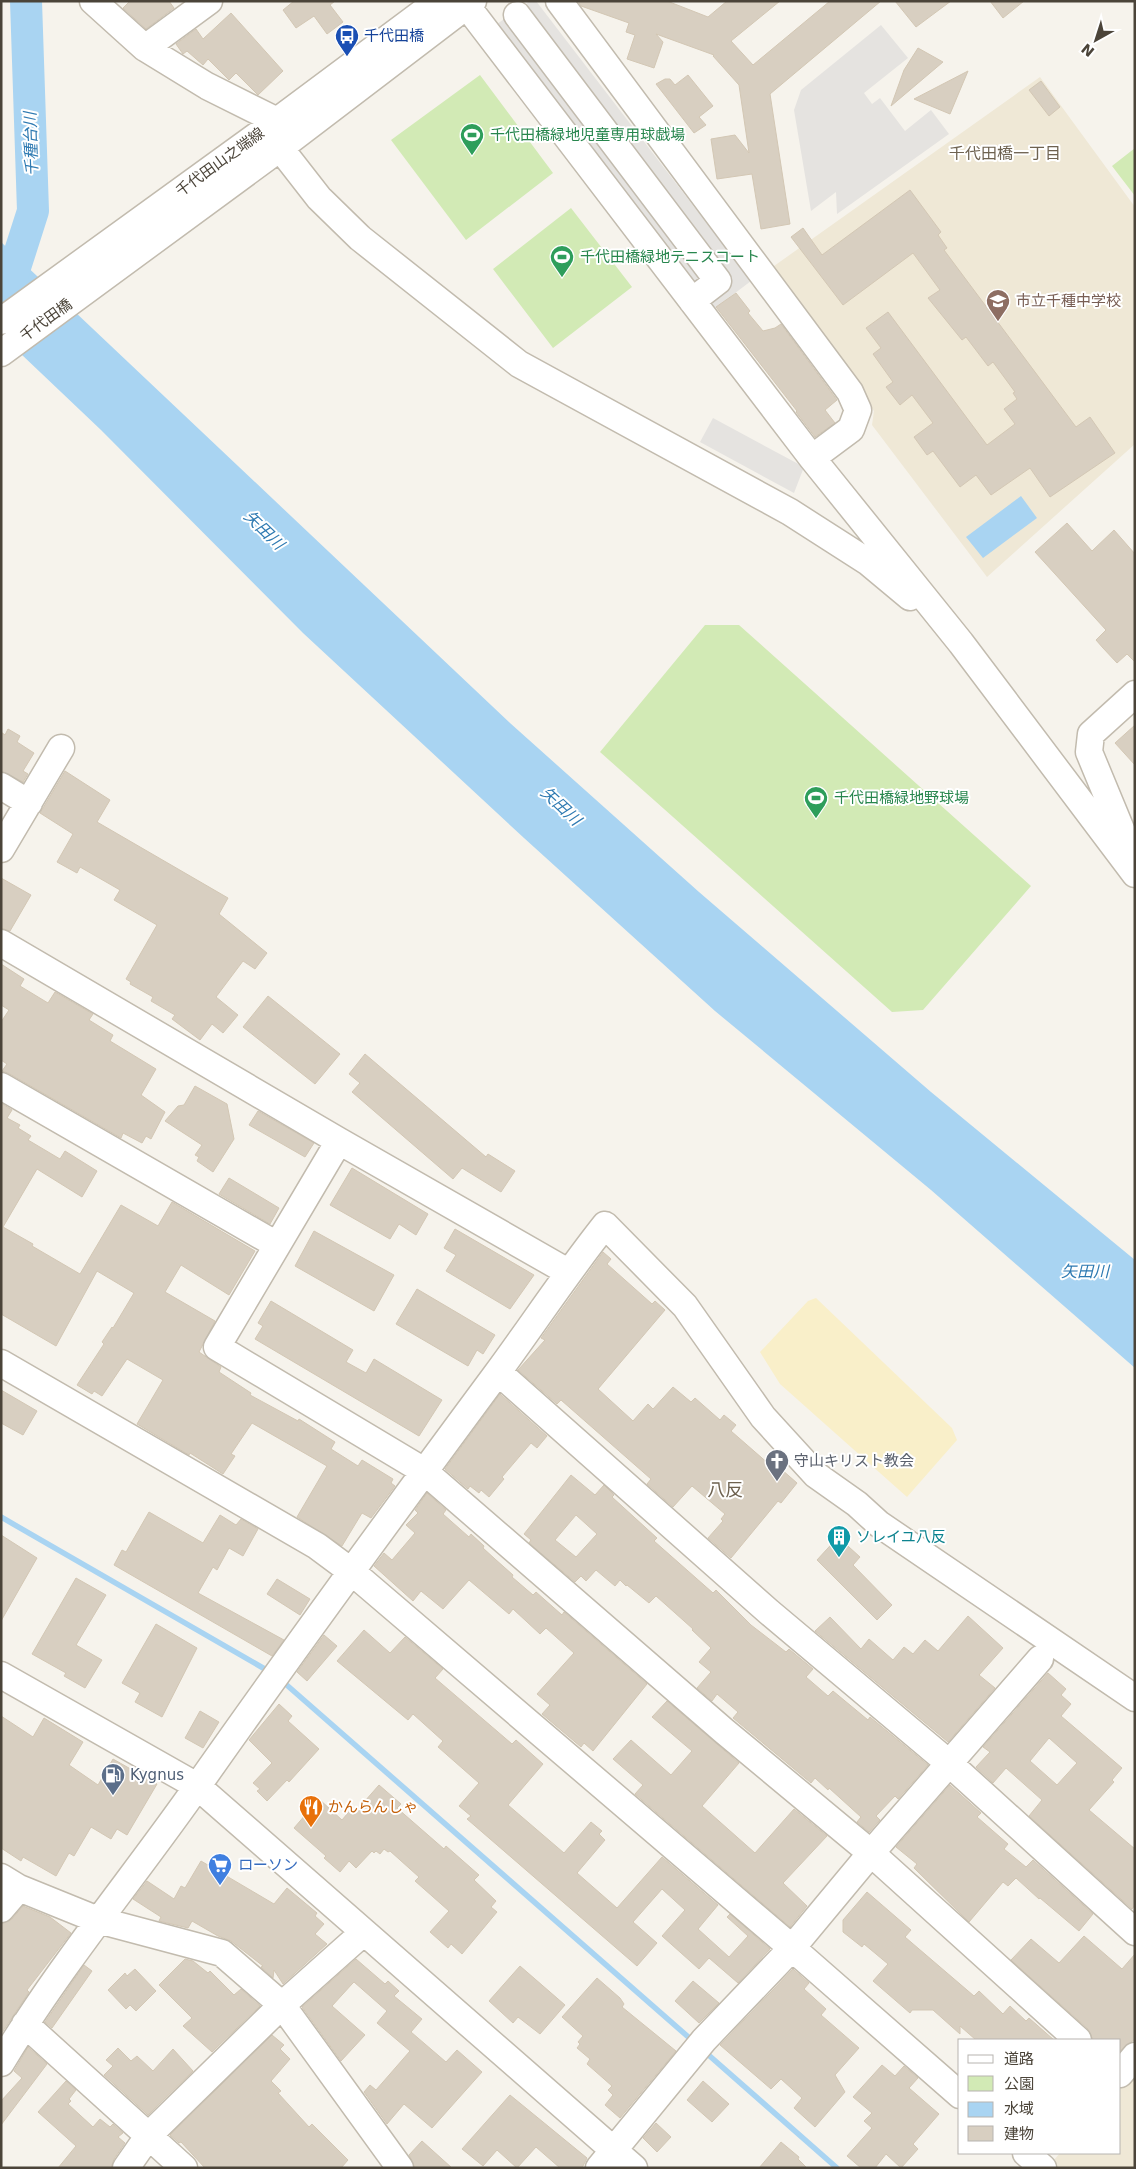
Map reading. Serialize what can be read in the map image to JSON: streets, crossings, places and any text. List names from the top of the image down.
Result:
{
  "streets": {
    "street": ["千代田山之端線", "千代田橋"]
  },
  "crossings": [
    ["千代田山之端線", "千代田橋"]
  ],
  "districts": ["千代田橋一丁目", "八反"],
  "water": ["千種台川", "矢田川"],
  "places": {
    "bus stop": ["千代田橋"],
    "sports": ["千代田橋緑地児童専用球戯場", "千代田橋緑地テニスコート", "千代田橋緑地野球場"],
    "school or university": ["市立千種中学校"],
    "church": ["守山キリスト教会"],
    "building": ["ソレイユ八反"],
    "fuel station": ["Kygnus"],
    "restaurant": ["かんらんしゃ"],
    "supermarket": ["ローソン"]
  },
  "legend": [
    "道路",
    "公園",
    "水域",
    "建物"
  ],
  "north": "bottom left"
}
